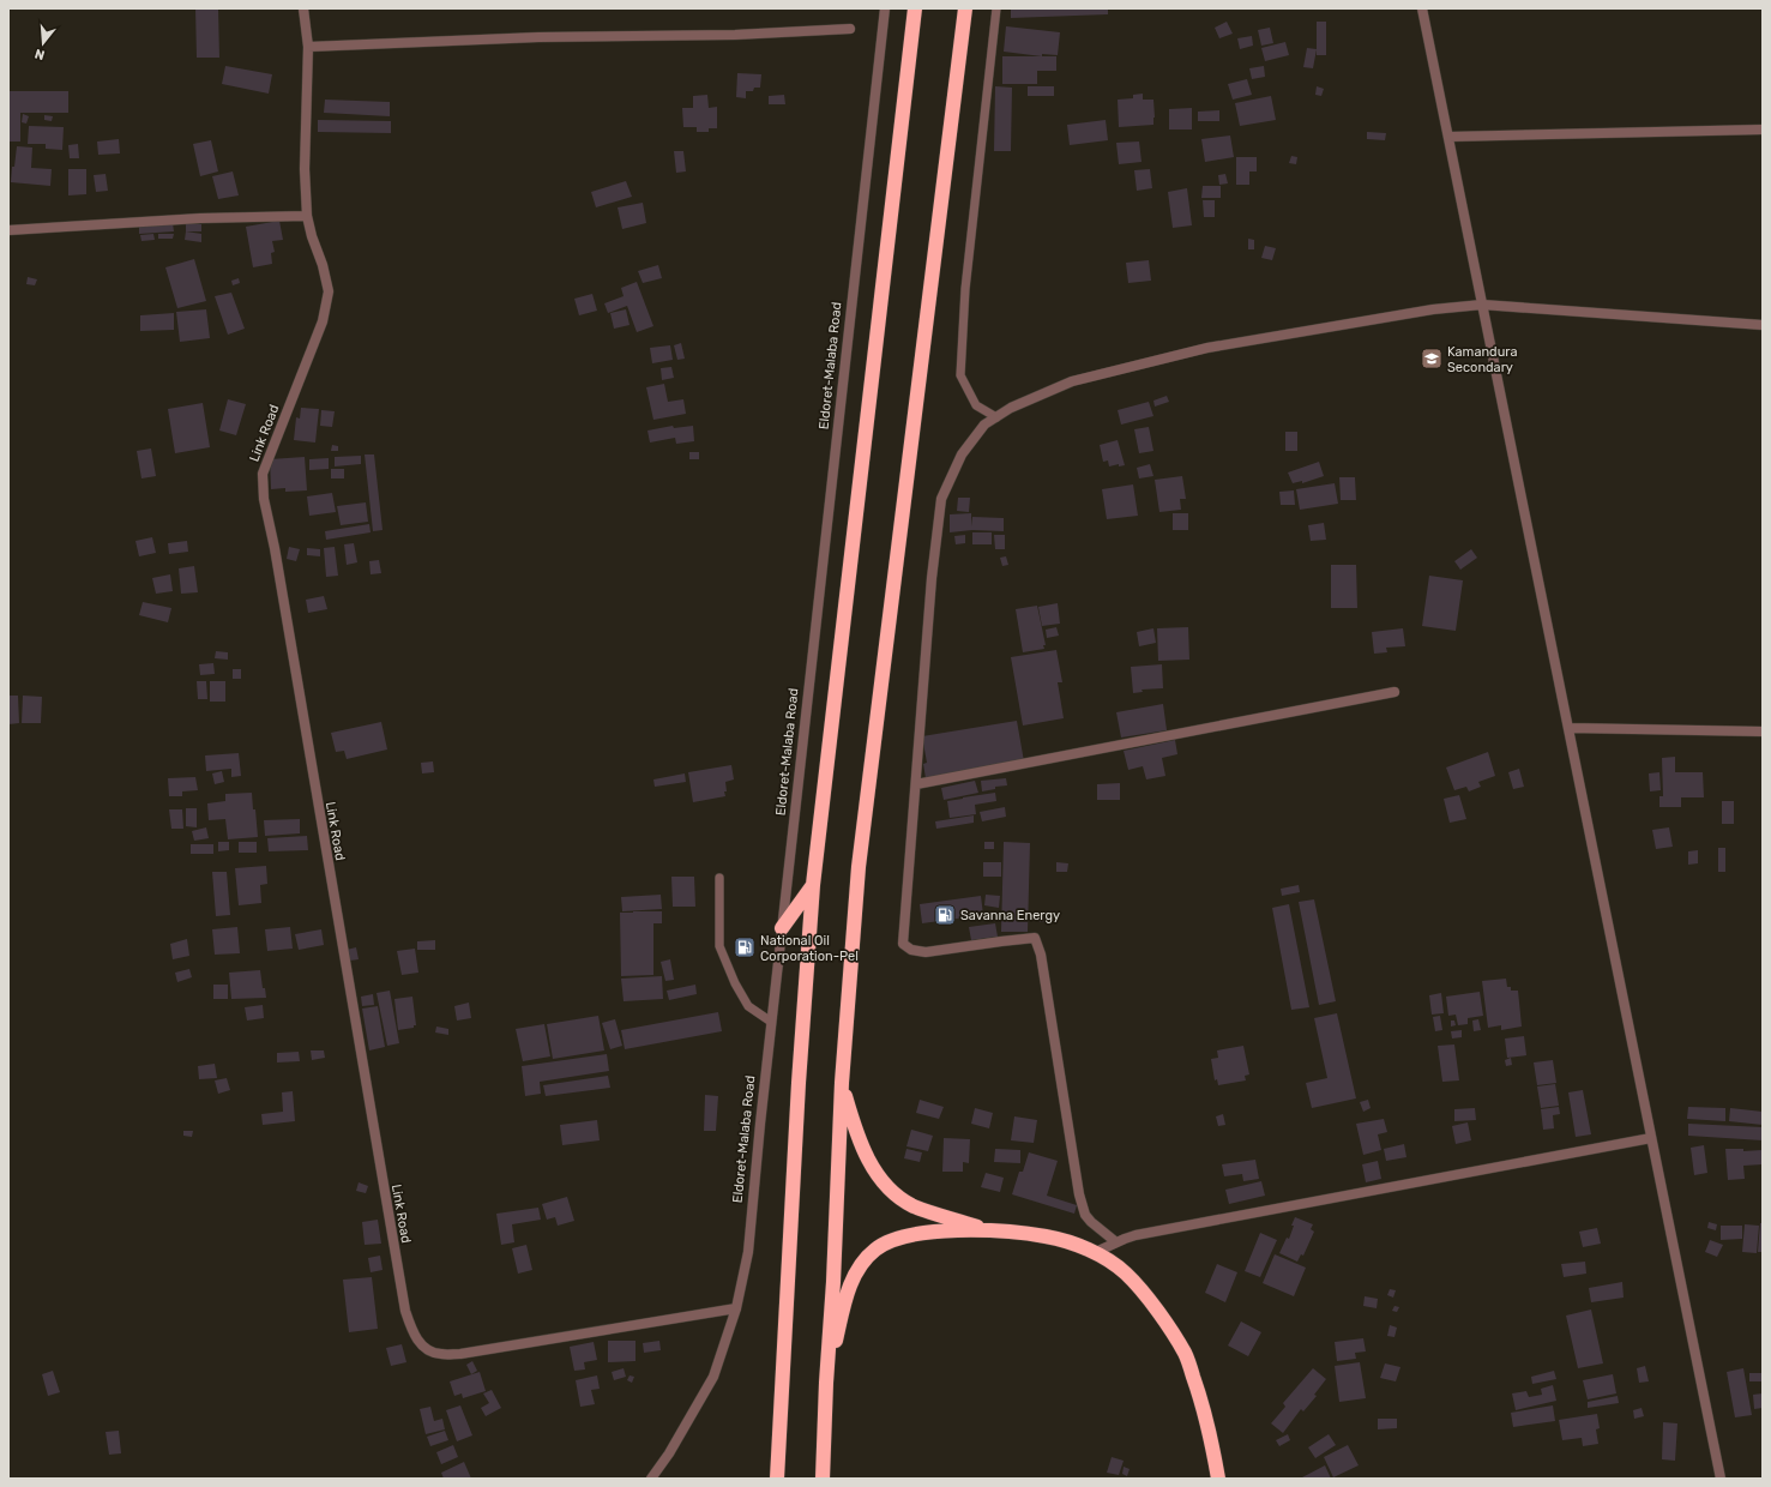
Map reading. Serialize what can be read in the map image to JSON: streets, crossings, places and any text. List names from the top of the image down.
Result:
{
  "streets": {
    "street": ["Eldoret-Malaba Road", "Link Road"]
  },
  "crossings": [
    ["Eldoret-Malaba Road", "Link Road"]
  ],
  "places": {
    "school or university": ["Kamandura Secondary"],
    "fuel station": ["Savanna Energy", "National Oil Corporation-Pel"]
  },
  "north": "bottom"
}
